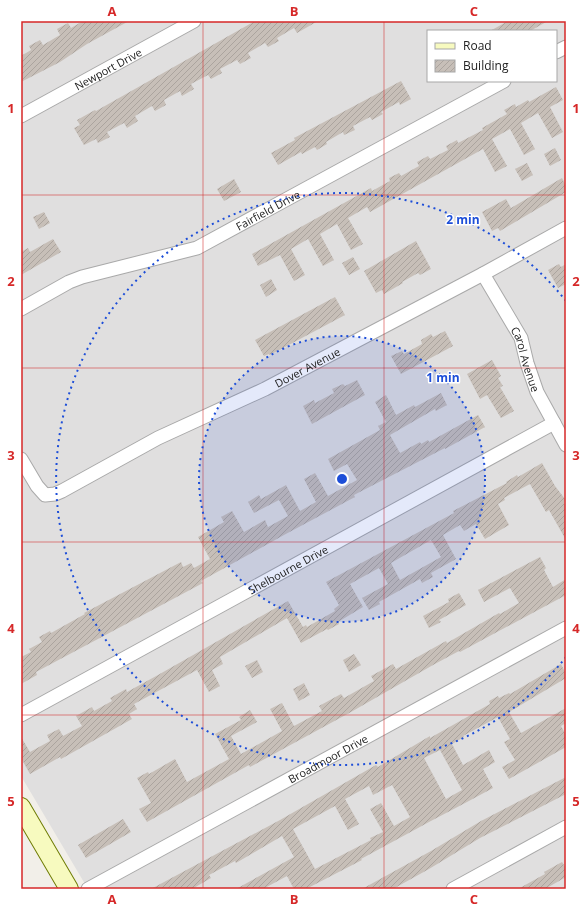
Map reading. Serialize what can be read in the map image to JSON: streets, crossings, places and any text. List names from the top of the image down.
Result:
{
  "streets": {
    "street": [
      "Newport Drive",
      "Fairfield Drive",
      "Carol Avenue",
      "Dover Avenue",
      "Shelbourne Drive",
      "Broadmoor Drive"
    ]
  },
  "crossings": [
    ["Carol Avenue", "Dover Avenue"],
    ["Carol Avenue", "Shelbourne Drive"]
  ],
  "legend": ["Road", "Building"],
  "grid": {
    "columns": ["A", "B", "C"],
    "rows": [
      "1",
      "2",
      "3",
      "4",
      "5"
    ]
  },
  "rings": ["2 min", "1 min"]
}
